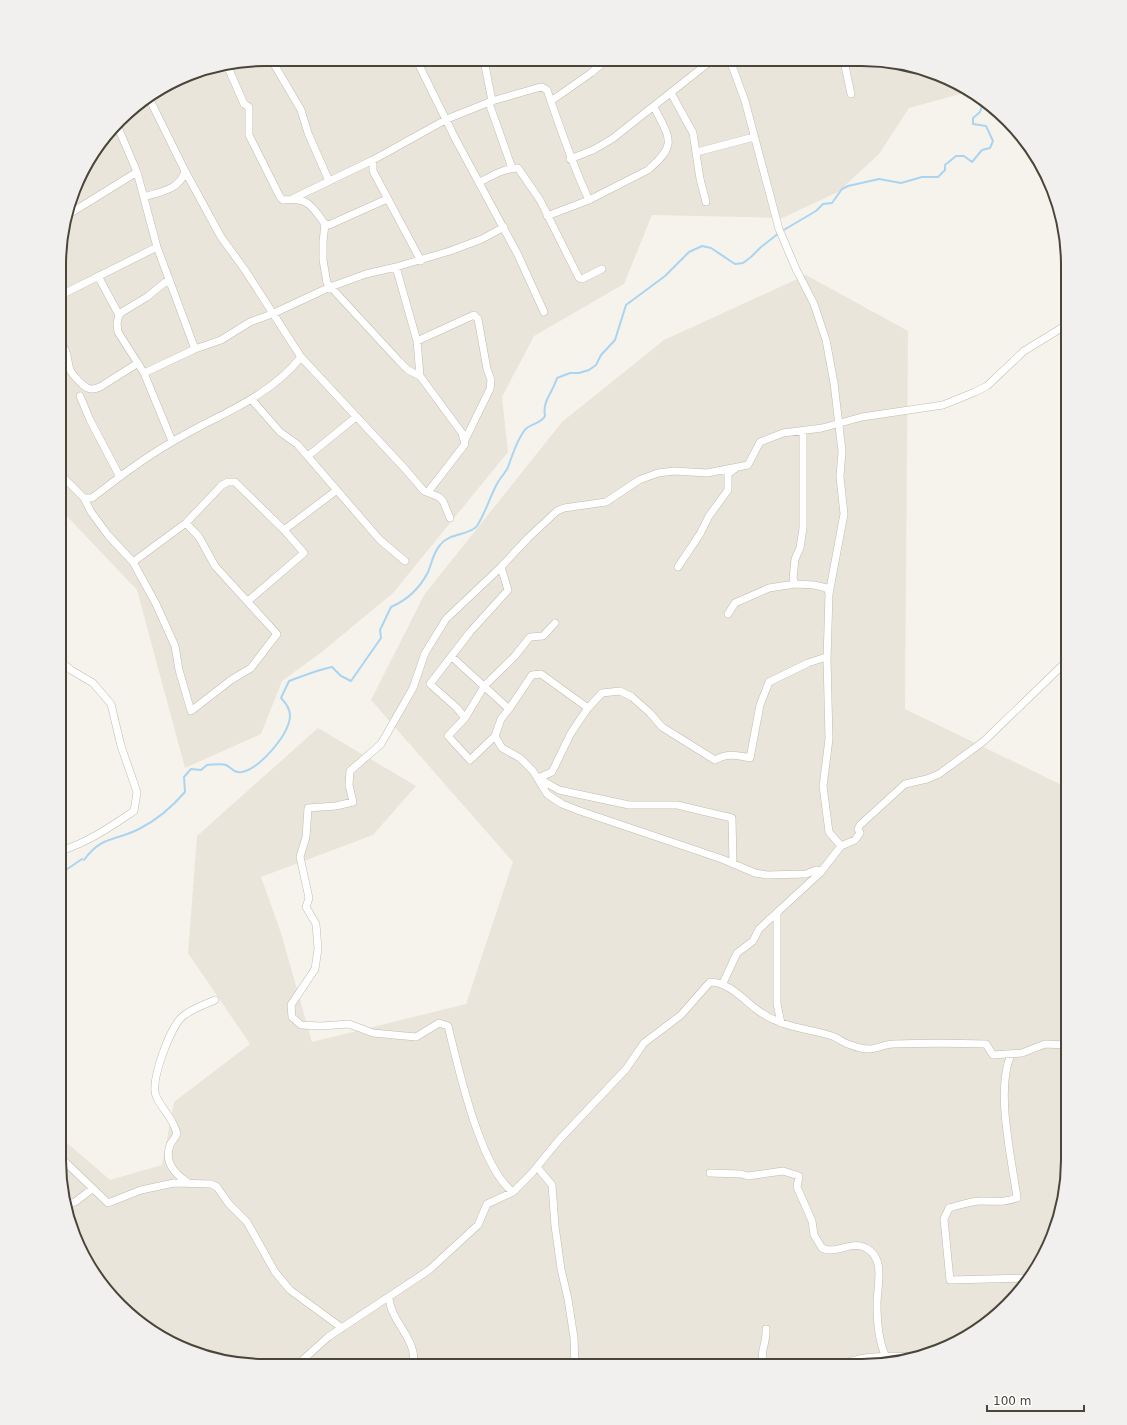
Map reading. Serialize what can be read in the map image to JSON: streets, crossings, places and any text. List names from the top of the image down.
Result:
{
  "scale_bar": "100 m"
}
